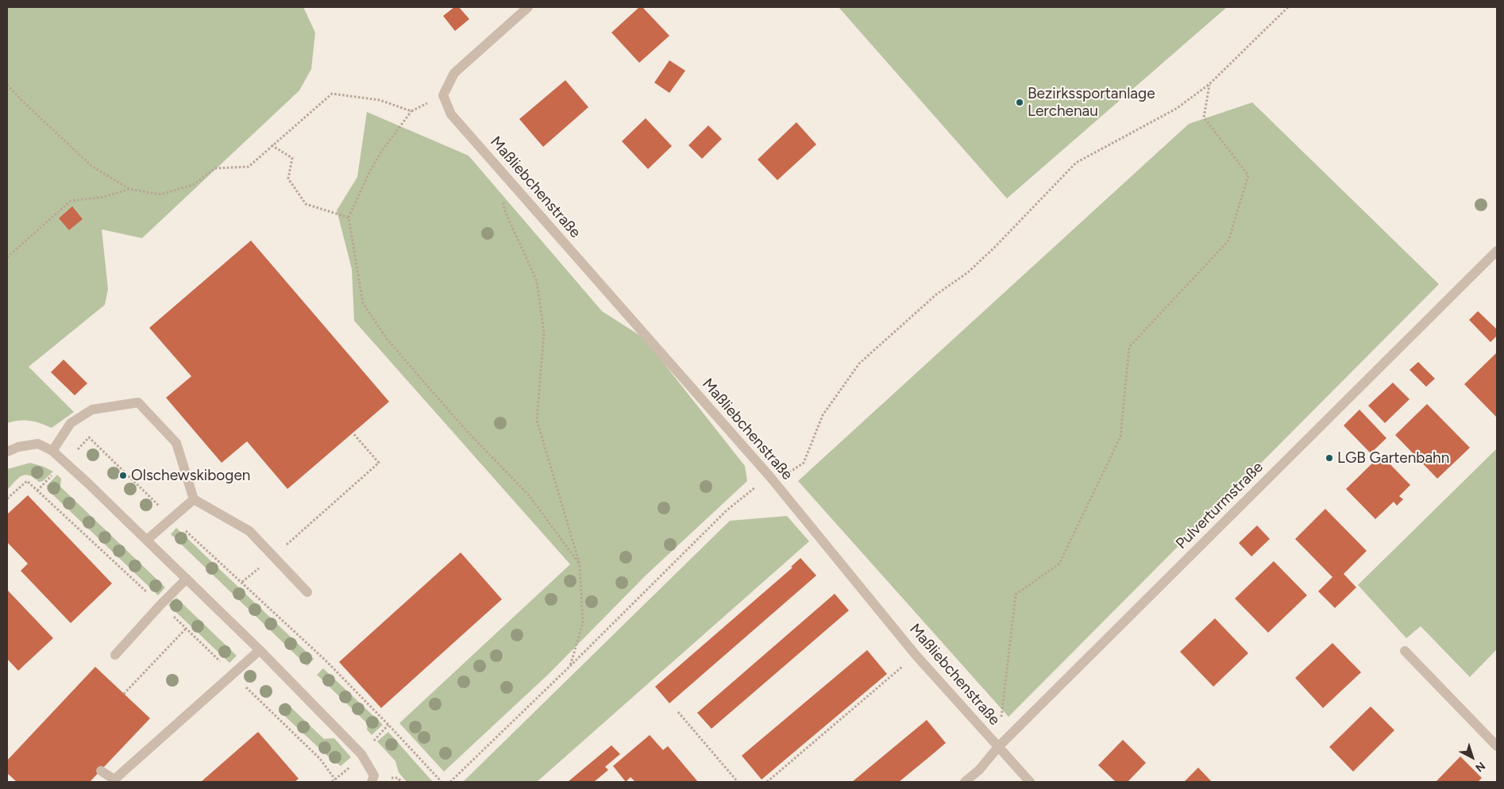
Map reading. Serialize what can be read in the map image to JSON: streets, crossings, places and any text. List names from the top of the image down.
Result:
{
  "streets": {
    "street": ["Maßliebchenstraße", "Pulverturmstraße"]
  },
  "crossings": [
    ["Maßliebchenstraße", "Pulverturmstraße"]
  ],
  "places": ["Bezirkssportanlage Lerchenau", "LGB Gartenbahn", "Olschewskibogen"],
  "north": "bottom right"
}
